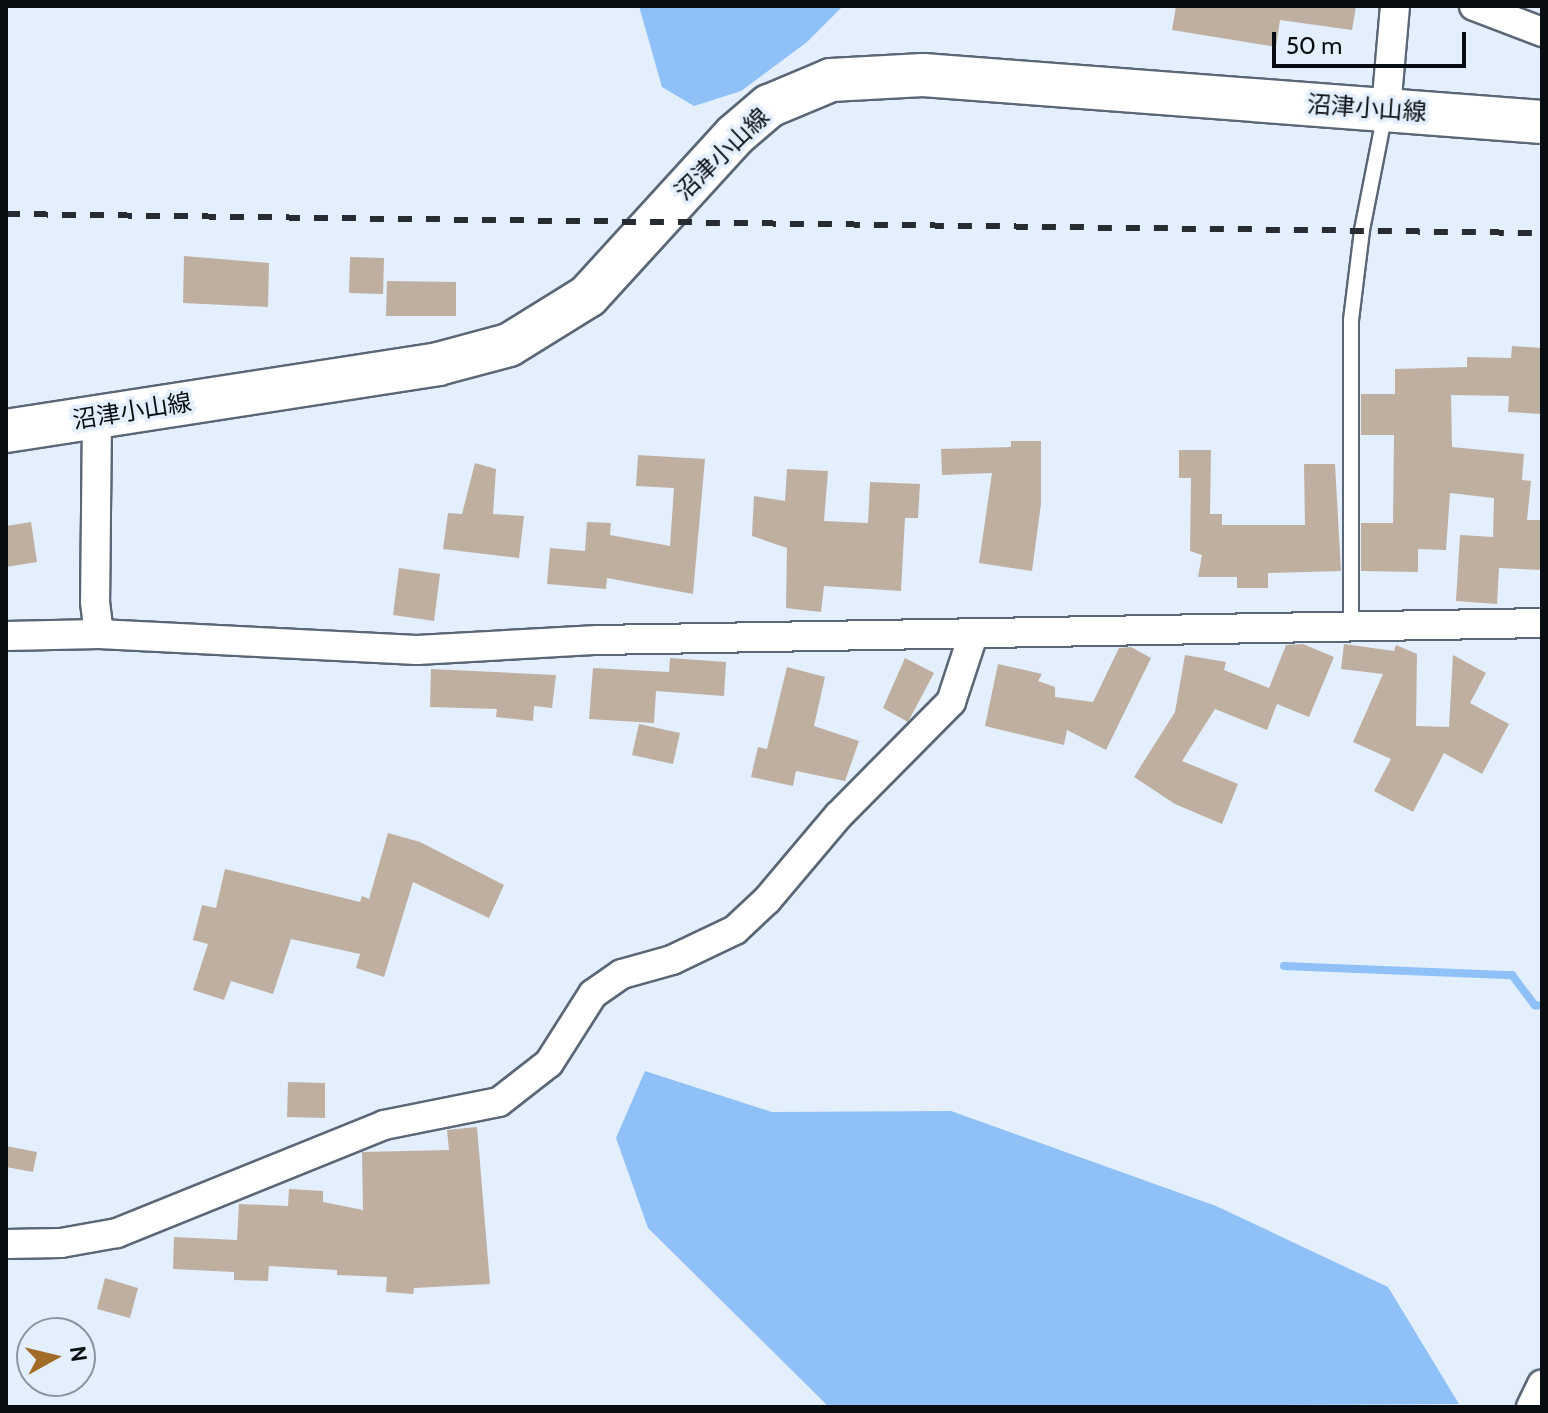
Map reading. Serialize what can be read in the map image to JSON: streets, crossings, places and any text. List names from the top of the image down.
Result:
{
  "streets": {
    "main road": ["沼津小山線"]
  },
  "scale_bar": "50 m",
  "north": "right"
}
